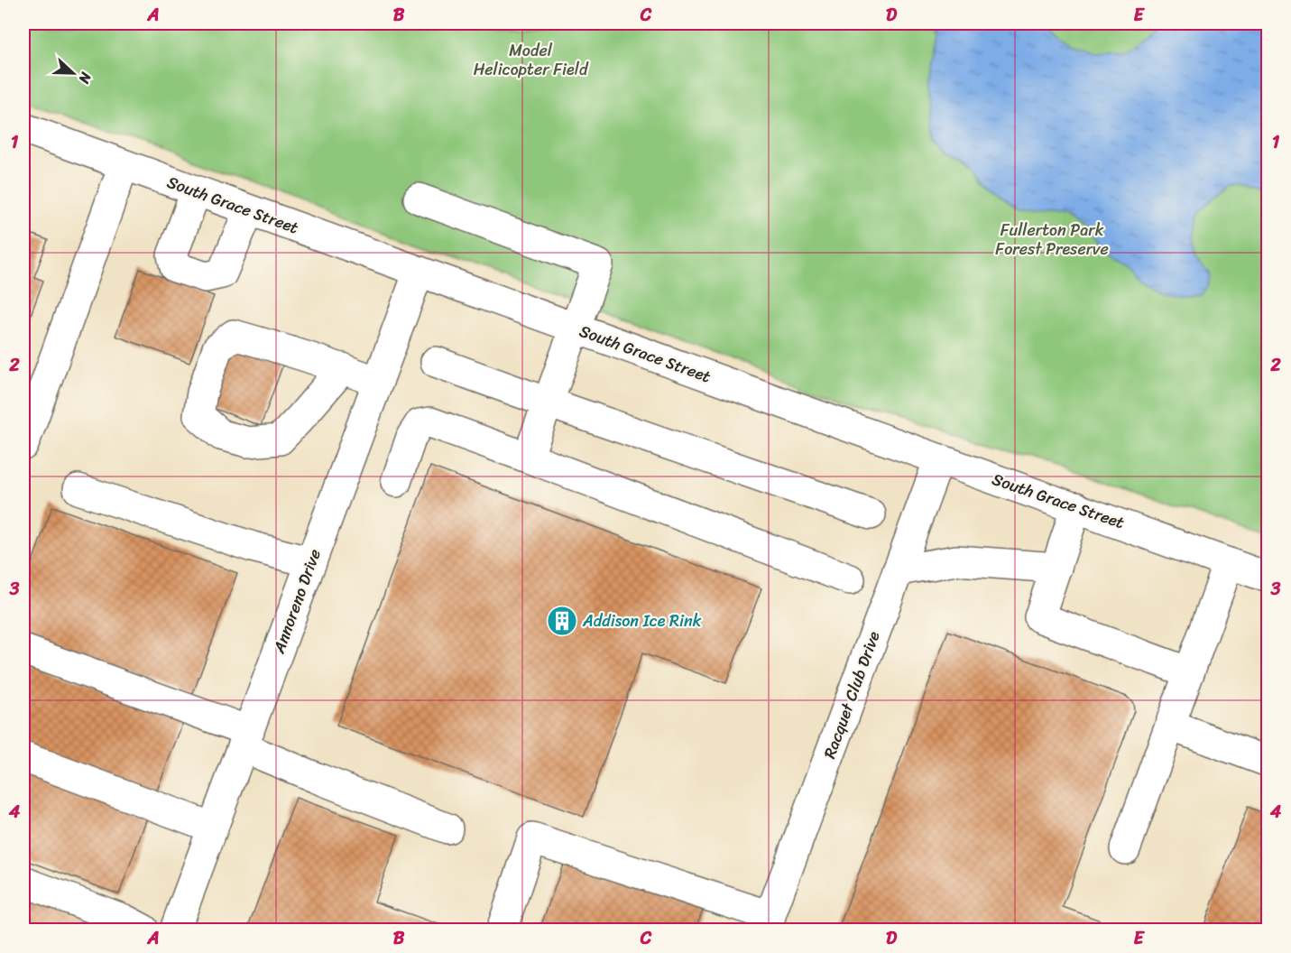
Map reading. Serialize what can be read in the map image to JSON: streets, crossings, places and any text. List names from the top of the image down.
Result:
{
  "streets": {
    "street": ["South Grace Street", "Annoreno Drive", "Racquet Club Drive"]
  },
  "crossings": [
    ["South Grace Street", "Annoreno Drive"],
    ["South Grace Street", "Racquet Club Drive"]
  ],
  "parks": ["Model Helicopter Field", "Fullerton Park Forest Preserve"],
  "places": {
    "building": ["Addison Ice Rink"]
  },
  "north": "right",
  "grid": {
    "columns": [
      "A",
      "B",
      "C",
      "D",
      "E"
    ],
    "rows": [
      "1",
      "2",
      "3",
      "4"
    ]
  }
}
